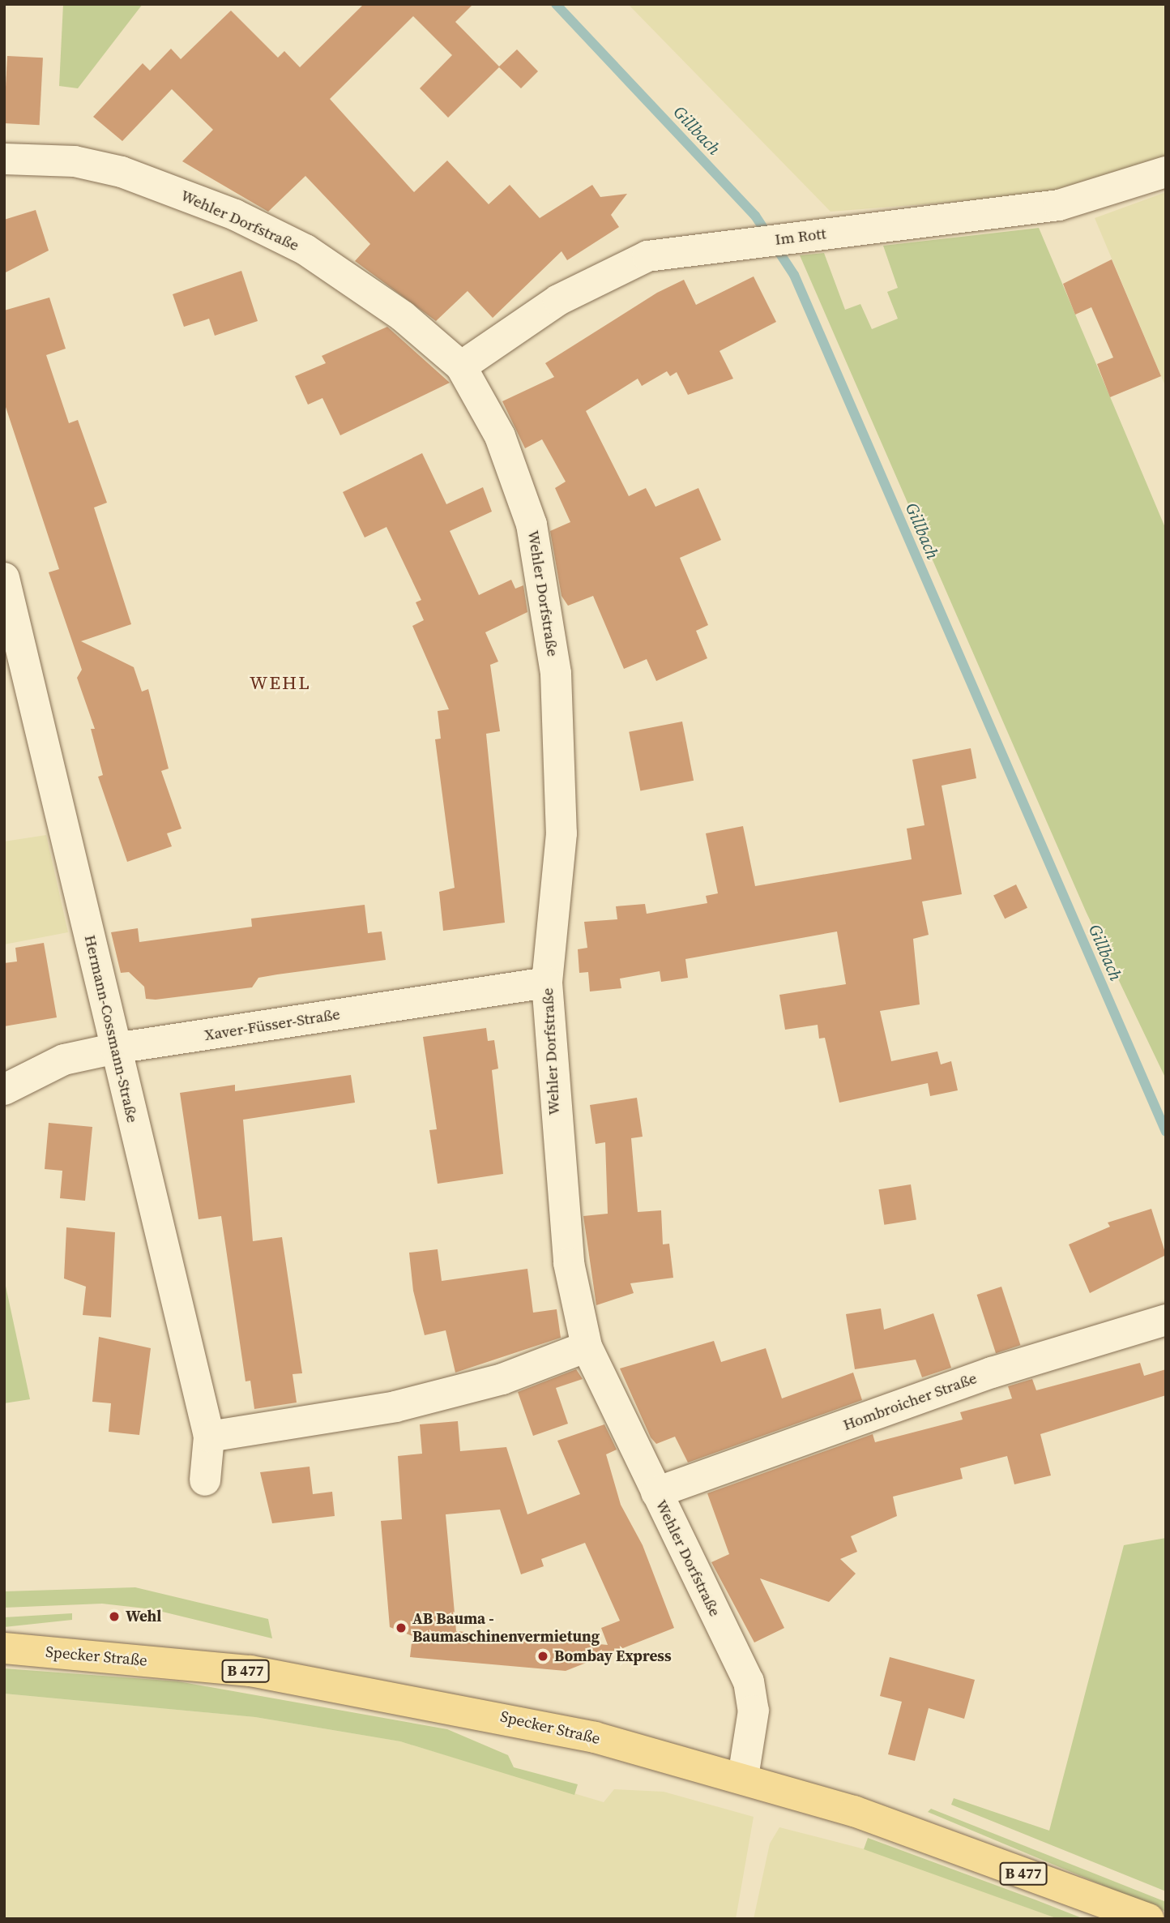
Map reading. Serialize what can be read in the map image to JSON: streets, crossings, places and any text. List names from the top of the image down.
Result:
{
  "streets": {
    "main road": ["Specker Straße", "B 477"],
    "street": [
      "Wehler Dorfstraße",
      "Im Rott",
      "Xaver-Füsser-Straße",
      "Hermann-Cossmann-Straße",
      "Hombroicher Straße"
    ]
  },
  "crossings": [
    ["Wehler Dorfstraße", "Im Rott"],
    ["Wehler Dorfstraße", "Xaver-Füsser-Straße"],
    ["Wehler Dorfstraße", "Hombroicher Straße"],
    ["Wehler Dorfstraße", "Specker Straße"],
    ["Xaver-Füsser-Straße", "Hermann-Cossmann-Straße"]
  ],
  "districts": ["WEHL"],
  "water": ["Gillbach"],
  "places": ["Wehl", "AB Bauma - Baumaschinenvermietung", "Bombay Express"]
}
